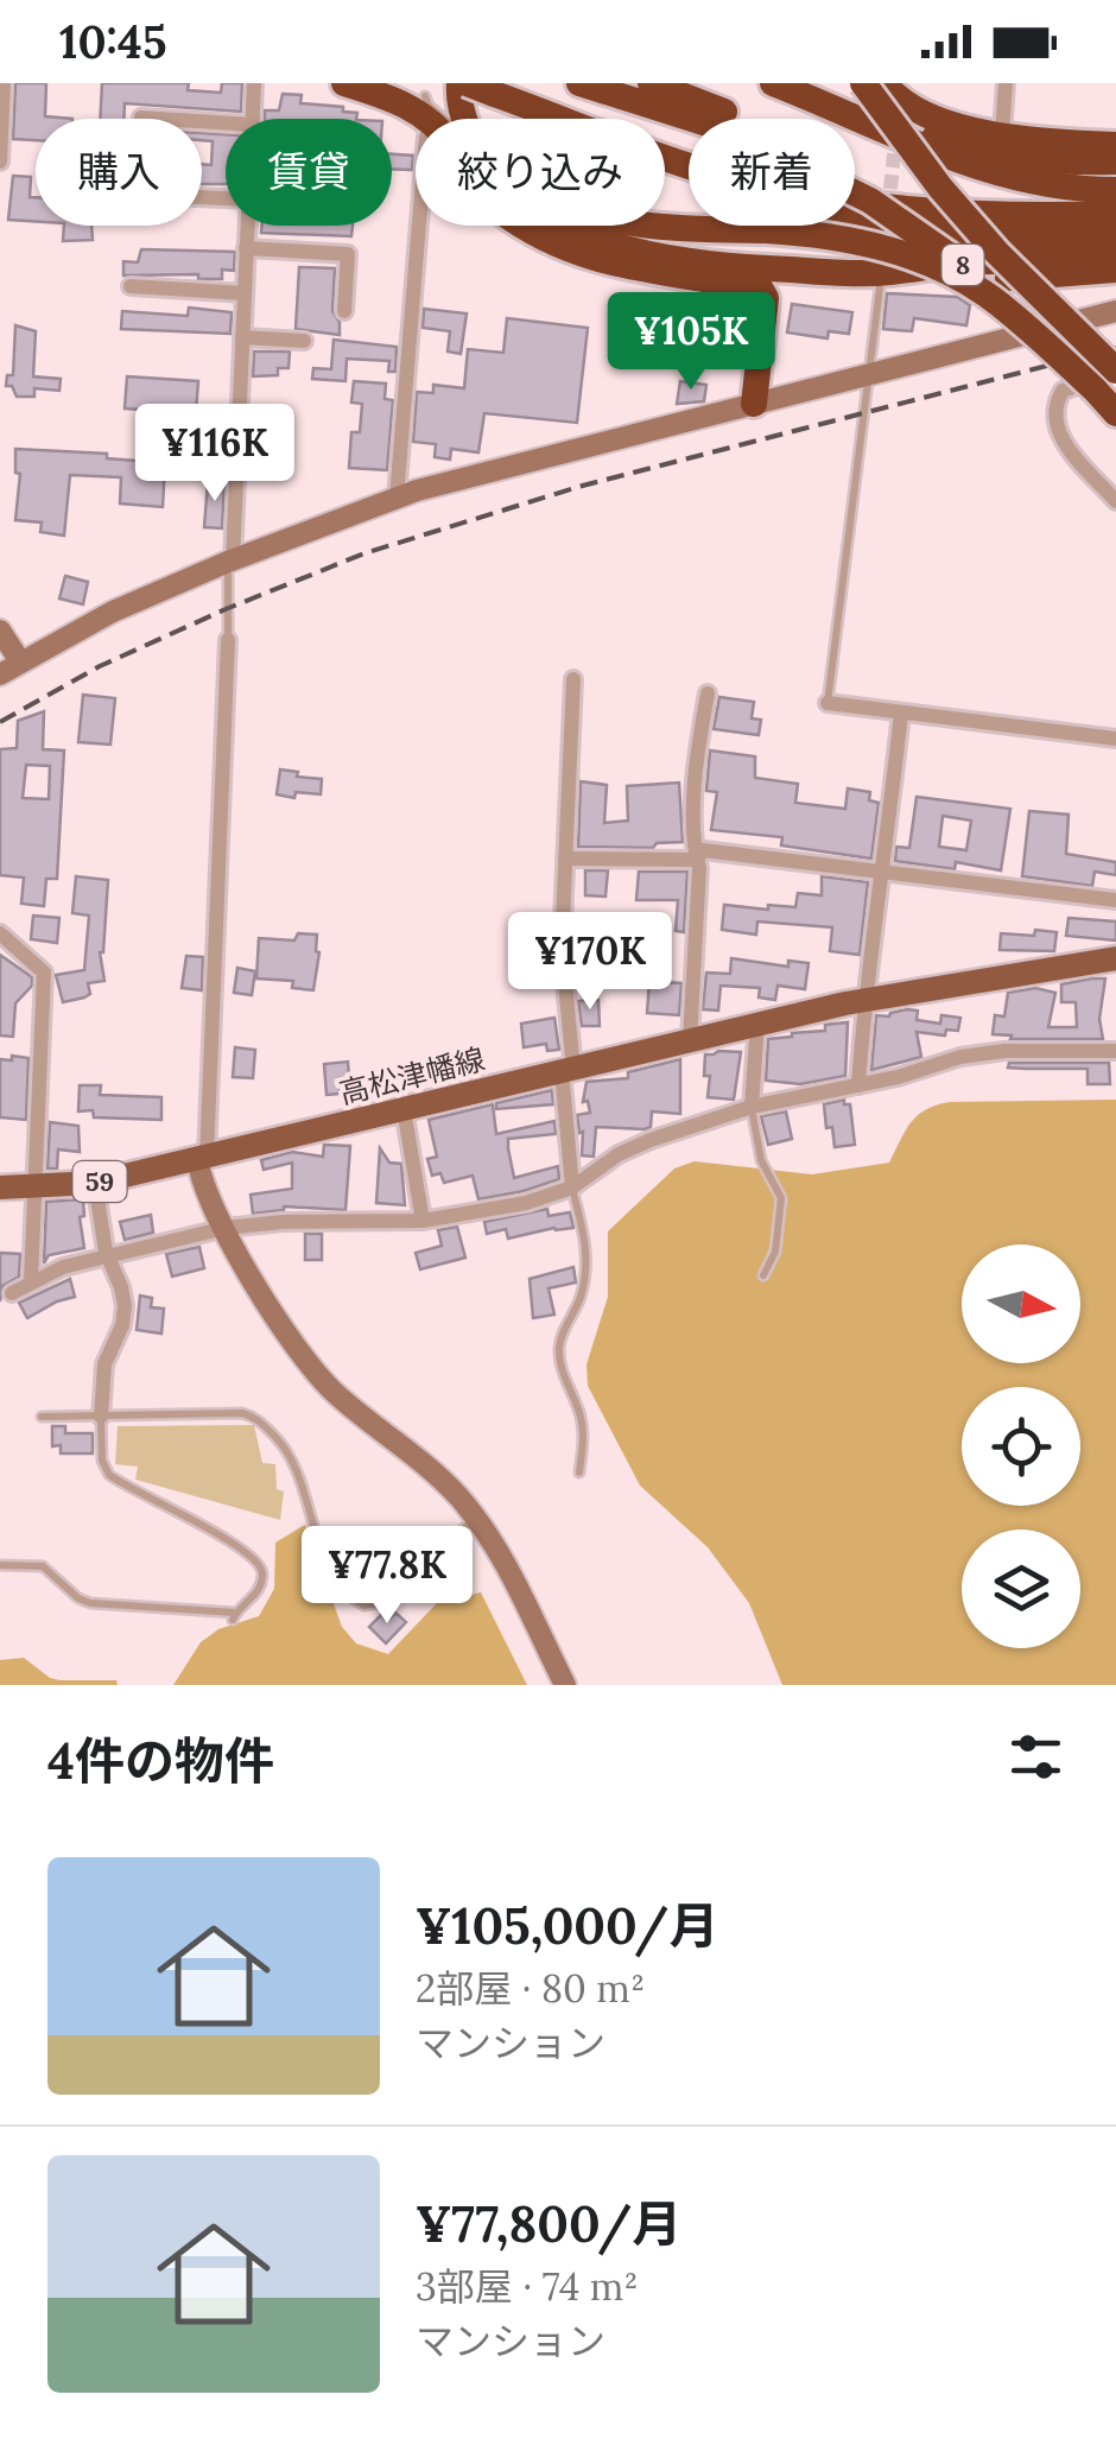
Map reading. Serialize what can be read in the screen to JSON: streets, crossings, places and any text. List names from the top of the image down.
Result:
{
  "streets": {
    "highway": ["8"],
    "main road": ["高松津幡線", "59"]
  },
  "north": "right",
  "page": {
    "status": "10:45",
    "chip": [
      "購入",
      "賃貸",
      "絞り込み",
      "新着"
    ],
    "price": [
      "¥105K",
      "¥116K",
      "¥170K",
      "¥77.8K"
    ],
    "heading": "4件の物件",
    "list": [
      {
        "name": "¥105,000/月",
        "note": "2部屋 · 80 m² · マンション"
      },
      {
        "name": "¥77,800/月",
        "note": "3部屋 · 74 m² · マンション"
      }
    ]
  }
}
